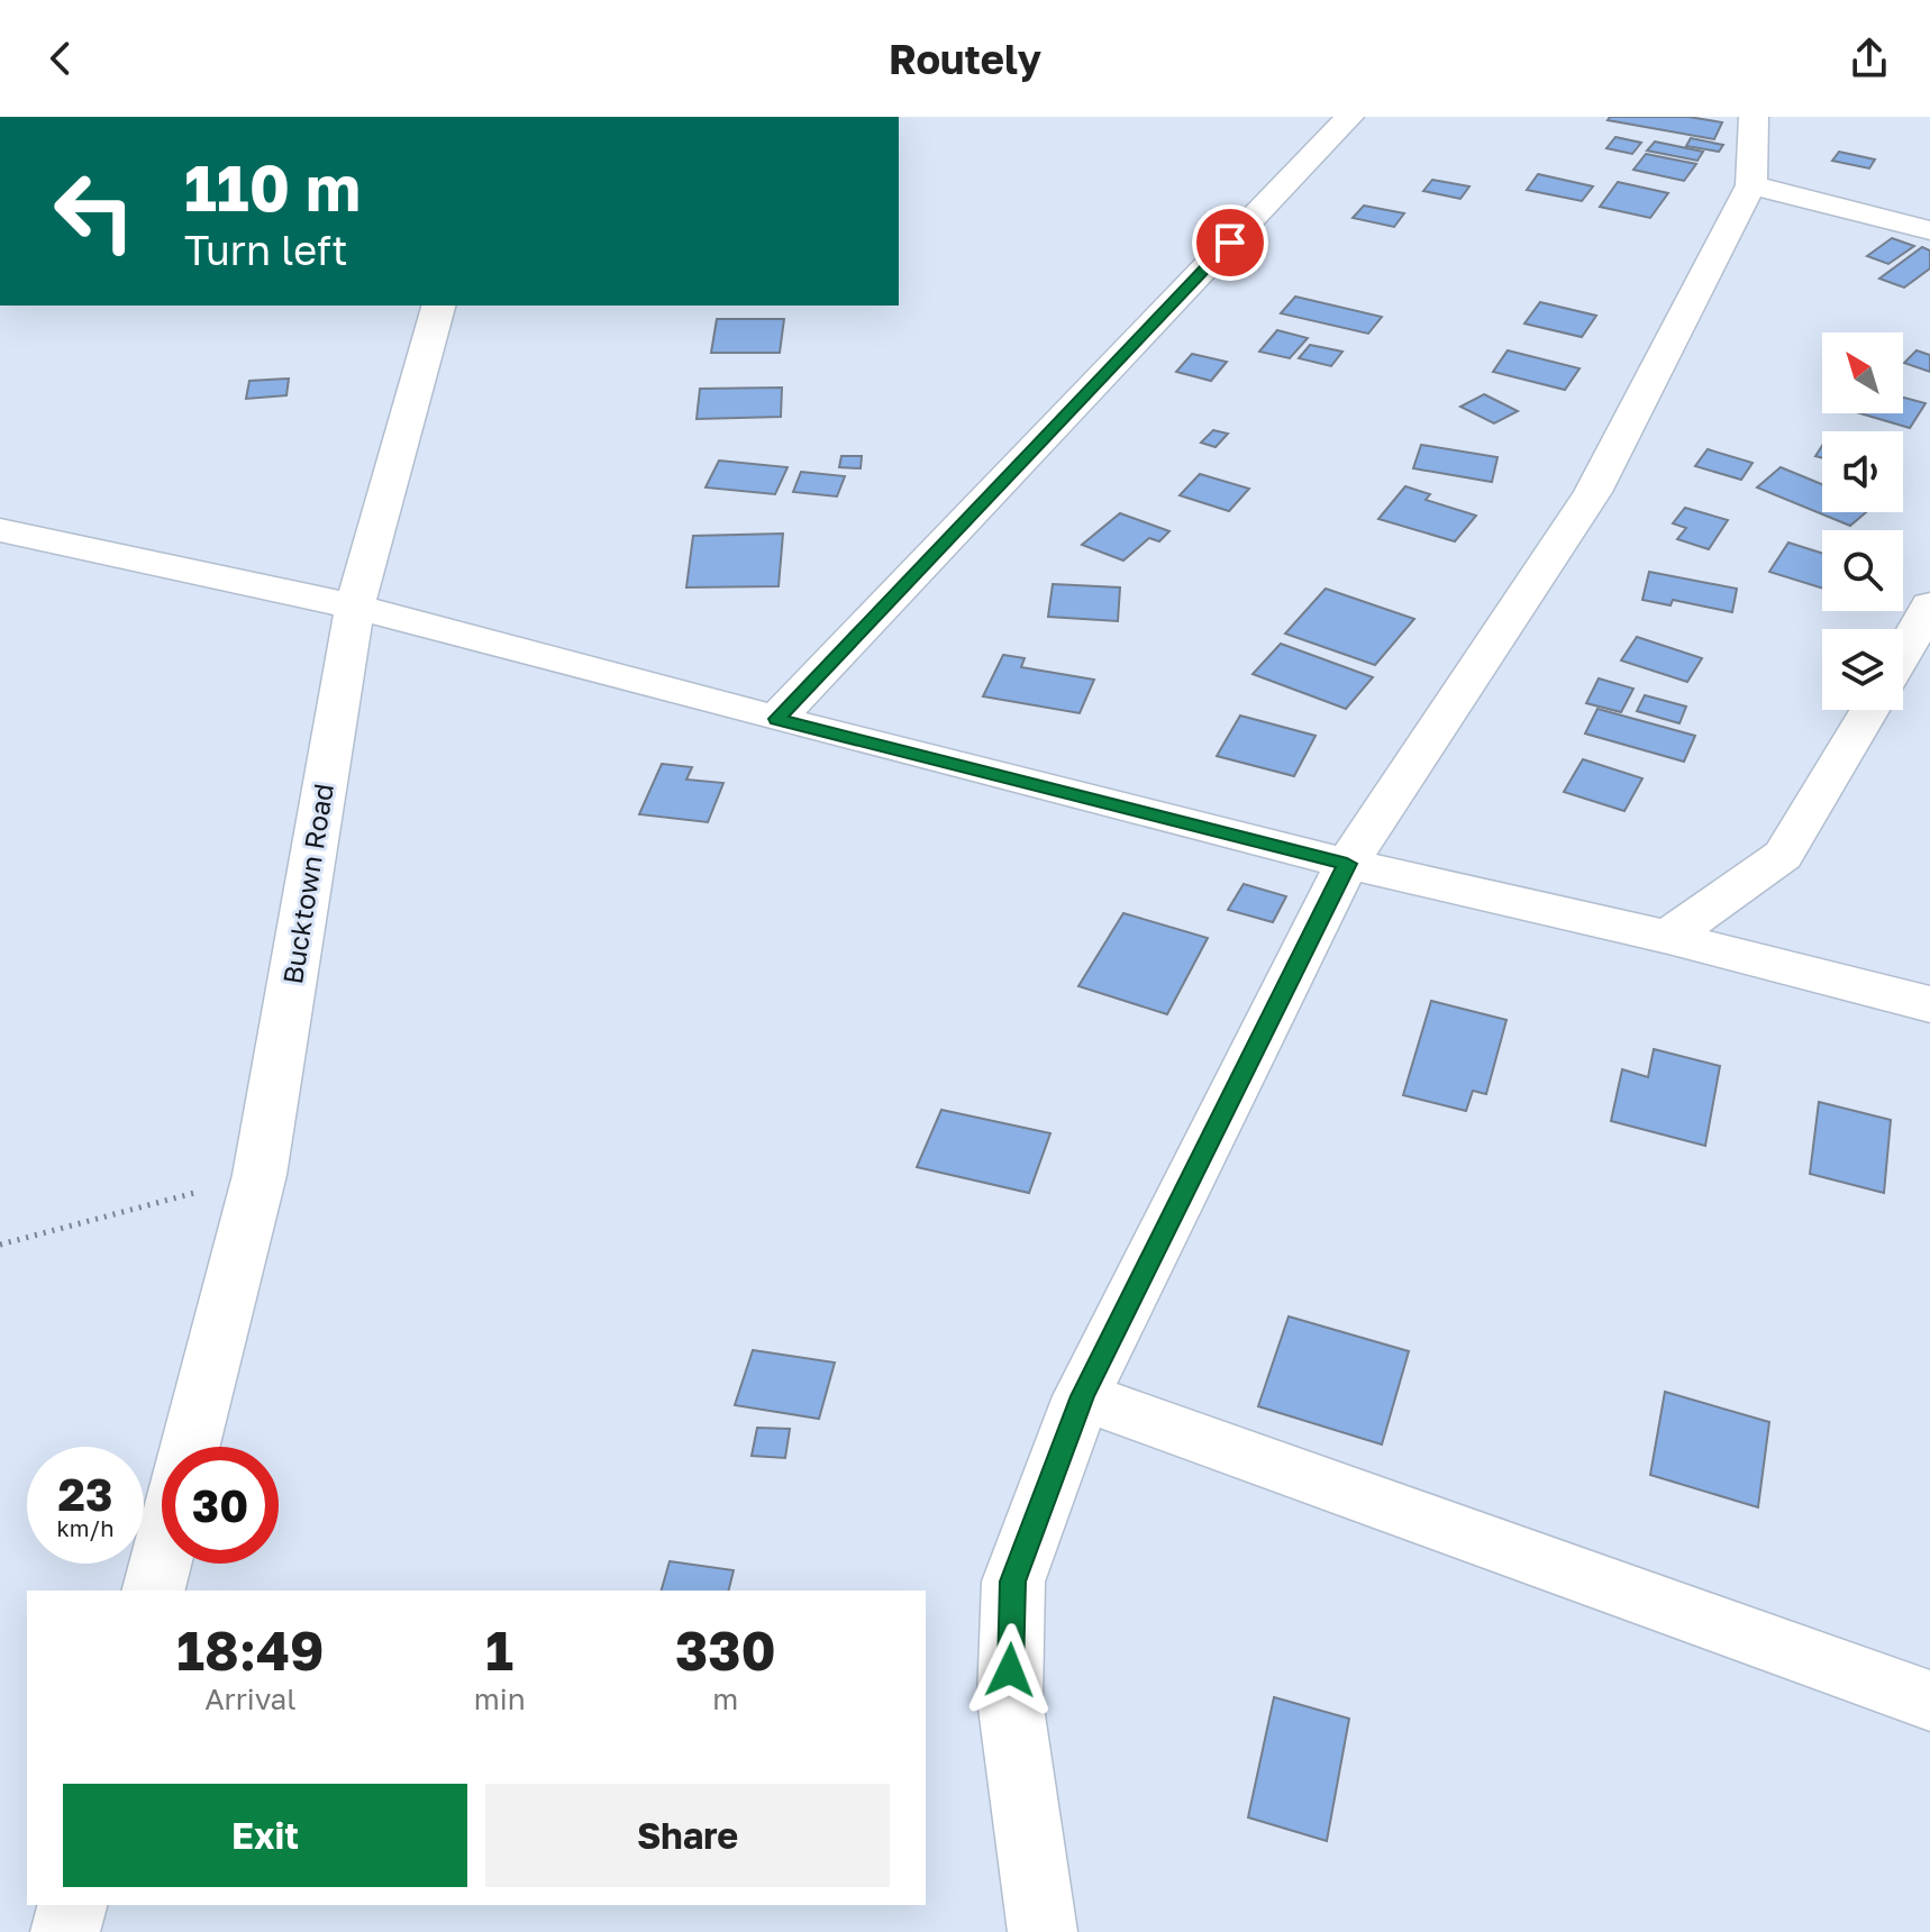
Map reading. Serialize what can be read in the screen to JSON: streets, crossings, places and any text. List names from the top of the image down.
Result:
{
  "streets": {
    "street": ["Bucktown Road"]
  },
  "north": "top left",
  "page": {
    "header": "Routely",
    "turn": ["110 m", "Turn left"],
    "speed": "23 km/h",
    "limit": "30",
    "eta": [
      "18:49",
      "Arrival",
      "1",
      "min",
      "330",
      "m"
    ],
    "buttons": ["Exit", "Share"]
  }
}
